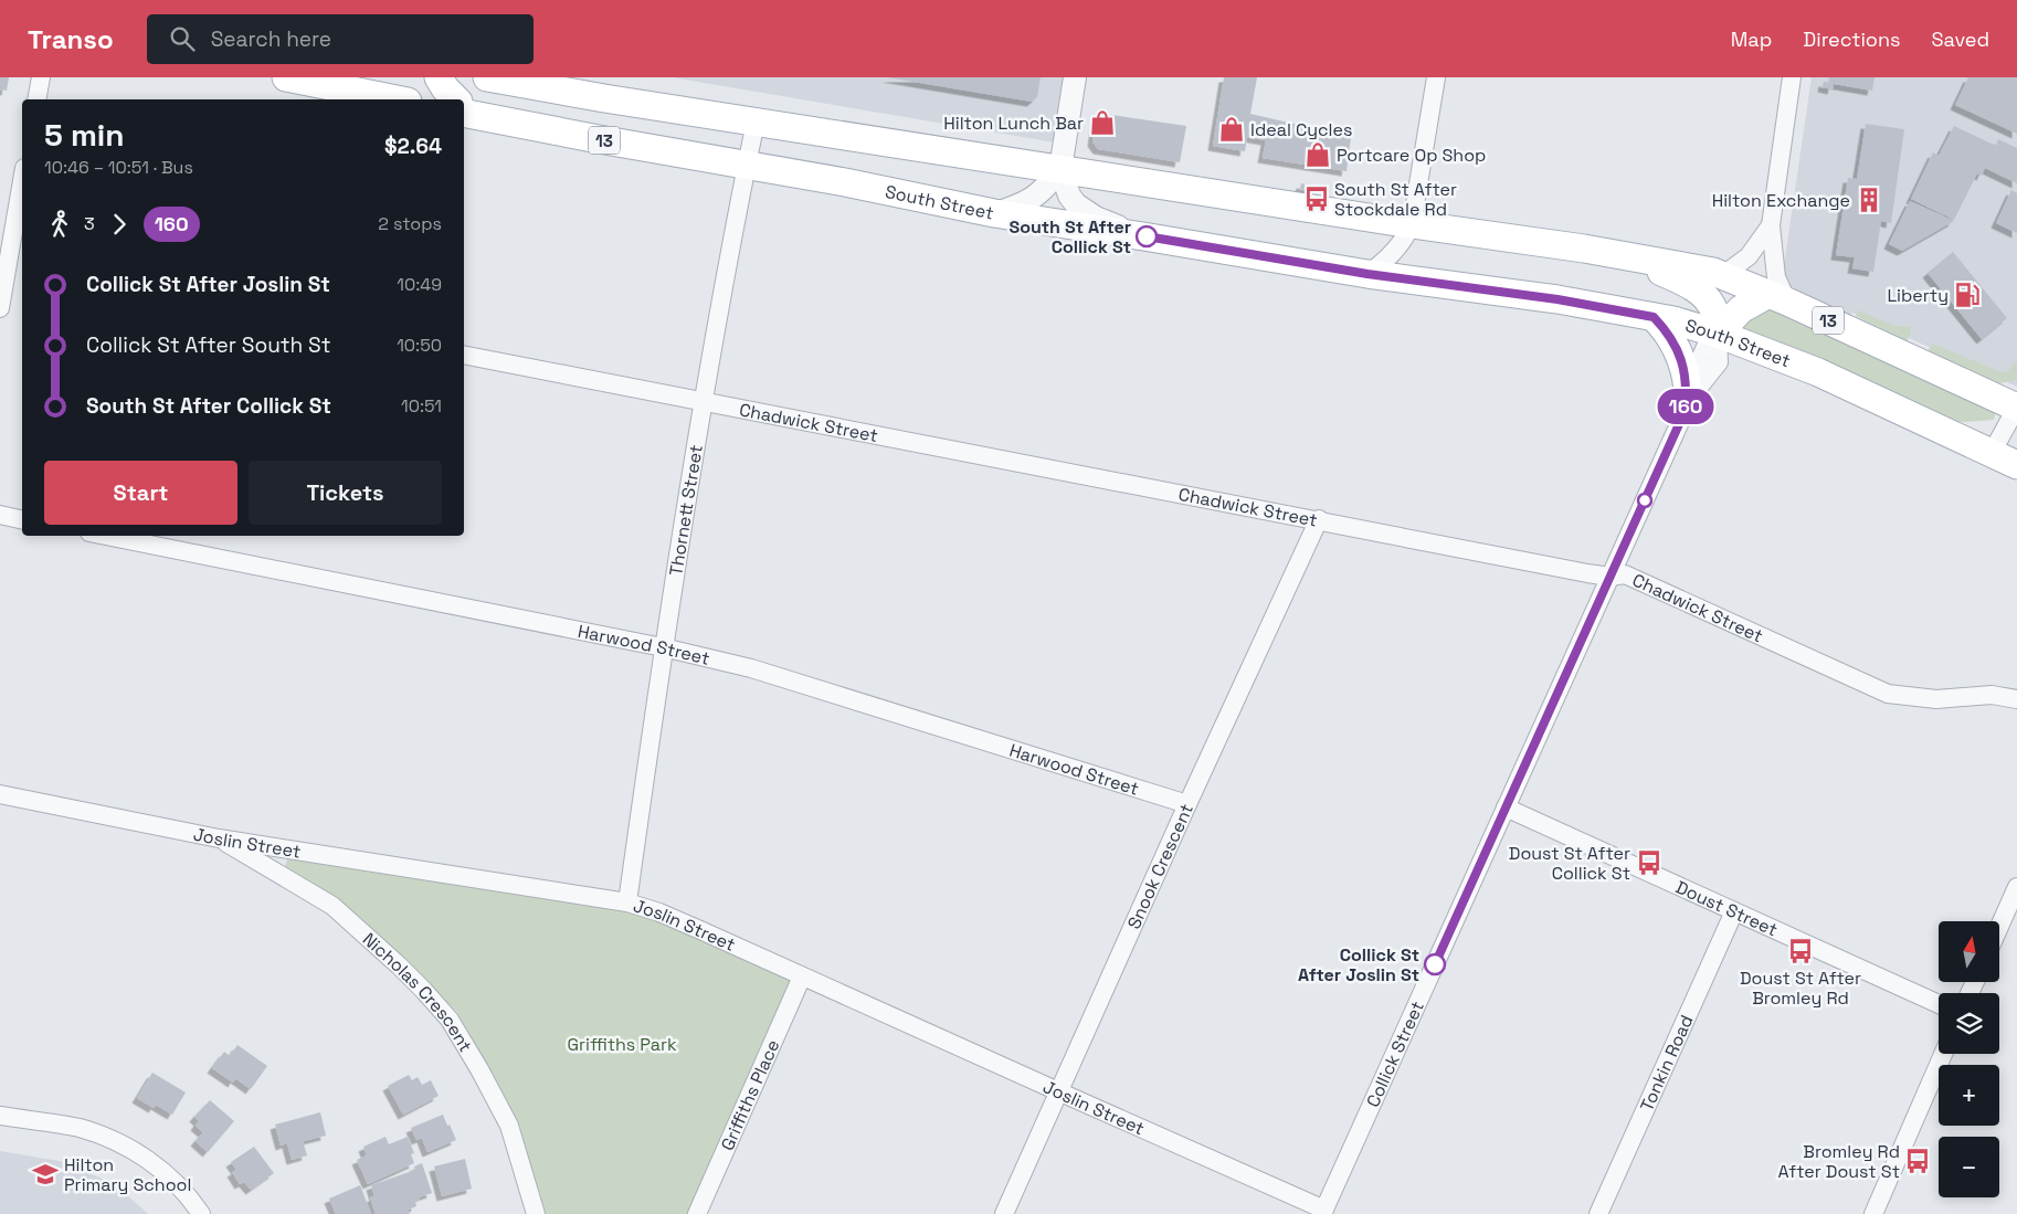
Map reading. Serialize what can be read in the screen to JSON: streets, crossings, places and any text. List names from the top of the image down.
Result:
{
  "streets": {
    "main road": ["13", "South Street"],
    "street": [
      "Chadwick Street",
      "Thornett Street",
      "Harwood Street",
      "Joslin Street",
      "Snook Crescent",
      "Doust Street",
      "Nicholas Crescent",
      "Collick Street",
      "Tonkin Road",
      "Griffiths Place"
    ]
  },
  "crossings": [
    ["13", "Thornett Street"],
    ["South Street", "Thornett Street"],
    ["South Street", "Collick Street"],
    ["Chadwick Street", "Thornett Street"],
    ["Chadwick Street", "Snook Crescent"],
    ["Chadwick Street", "Collick Street"],
    ["Thornett Street", "Harwood Street"],
    ["Thornett Street", "Joslin Street"],
    ["Harwood Street", "Snook Crescent"],
    ["Joslin Street", "Snook Crescent"],
    ["Joslin Street", "Nicholas Crescent"],
    ["Joslin Street", "Collick Street"],
    ["Joslin Street", "Griffiths Place"],
    ["Doust Street", "Collick Street"],
    ["Doust Street", "Tonkin Road"]
  ],
  "parks": ["Griffiths Park"],
  "places": {
    "shop": ["Hilton Lunch Bar", "Ideal Cycles", "Portcare Op Shop"],
    "bus stop": [
      "South St After Stockdale Rd",
      "Doust St After Collick St",
      "Doust St After Bromley Rd",
      "Bromley Rd After Doust St"
    ],
    "building": ["Hilton Exchange"],
    "other": ["South St After Collick St", "Collick St After Joslin St"],
    "fuel station": ["Liberty"],
    "school or university": ["Hilton Primary School"]
  },
  "lines": ["bus line 160"],
  "north": "top",
  "page": {
    "header": "Transo",
    "search": "Search here",
    "nav": ["Map", "Directions", "Saved"],
    "on_map": "160",
    "heading": ["5 min", "10:46 – 10:51 · Bus", "$2.64"],
    "legs": ["3", "160", "2 stops"],
    "list": [
      {
        "name": "Collick St After Joslin St",
        "value": "10:49"
      },
      {
        "name": "Collick St After South St",
        "value": "10:50"
      },
      {
        "name": "South St After Collick St",
        "value": "10:51"
      }
    ],
    "buttons": ["Start", "Tickets"],
    "map_buttons": ["+", "−"]
  }
}
